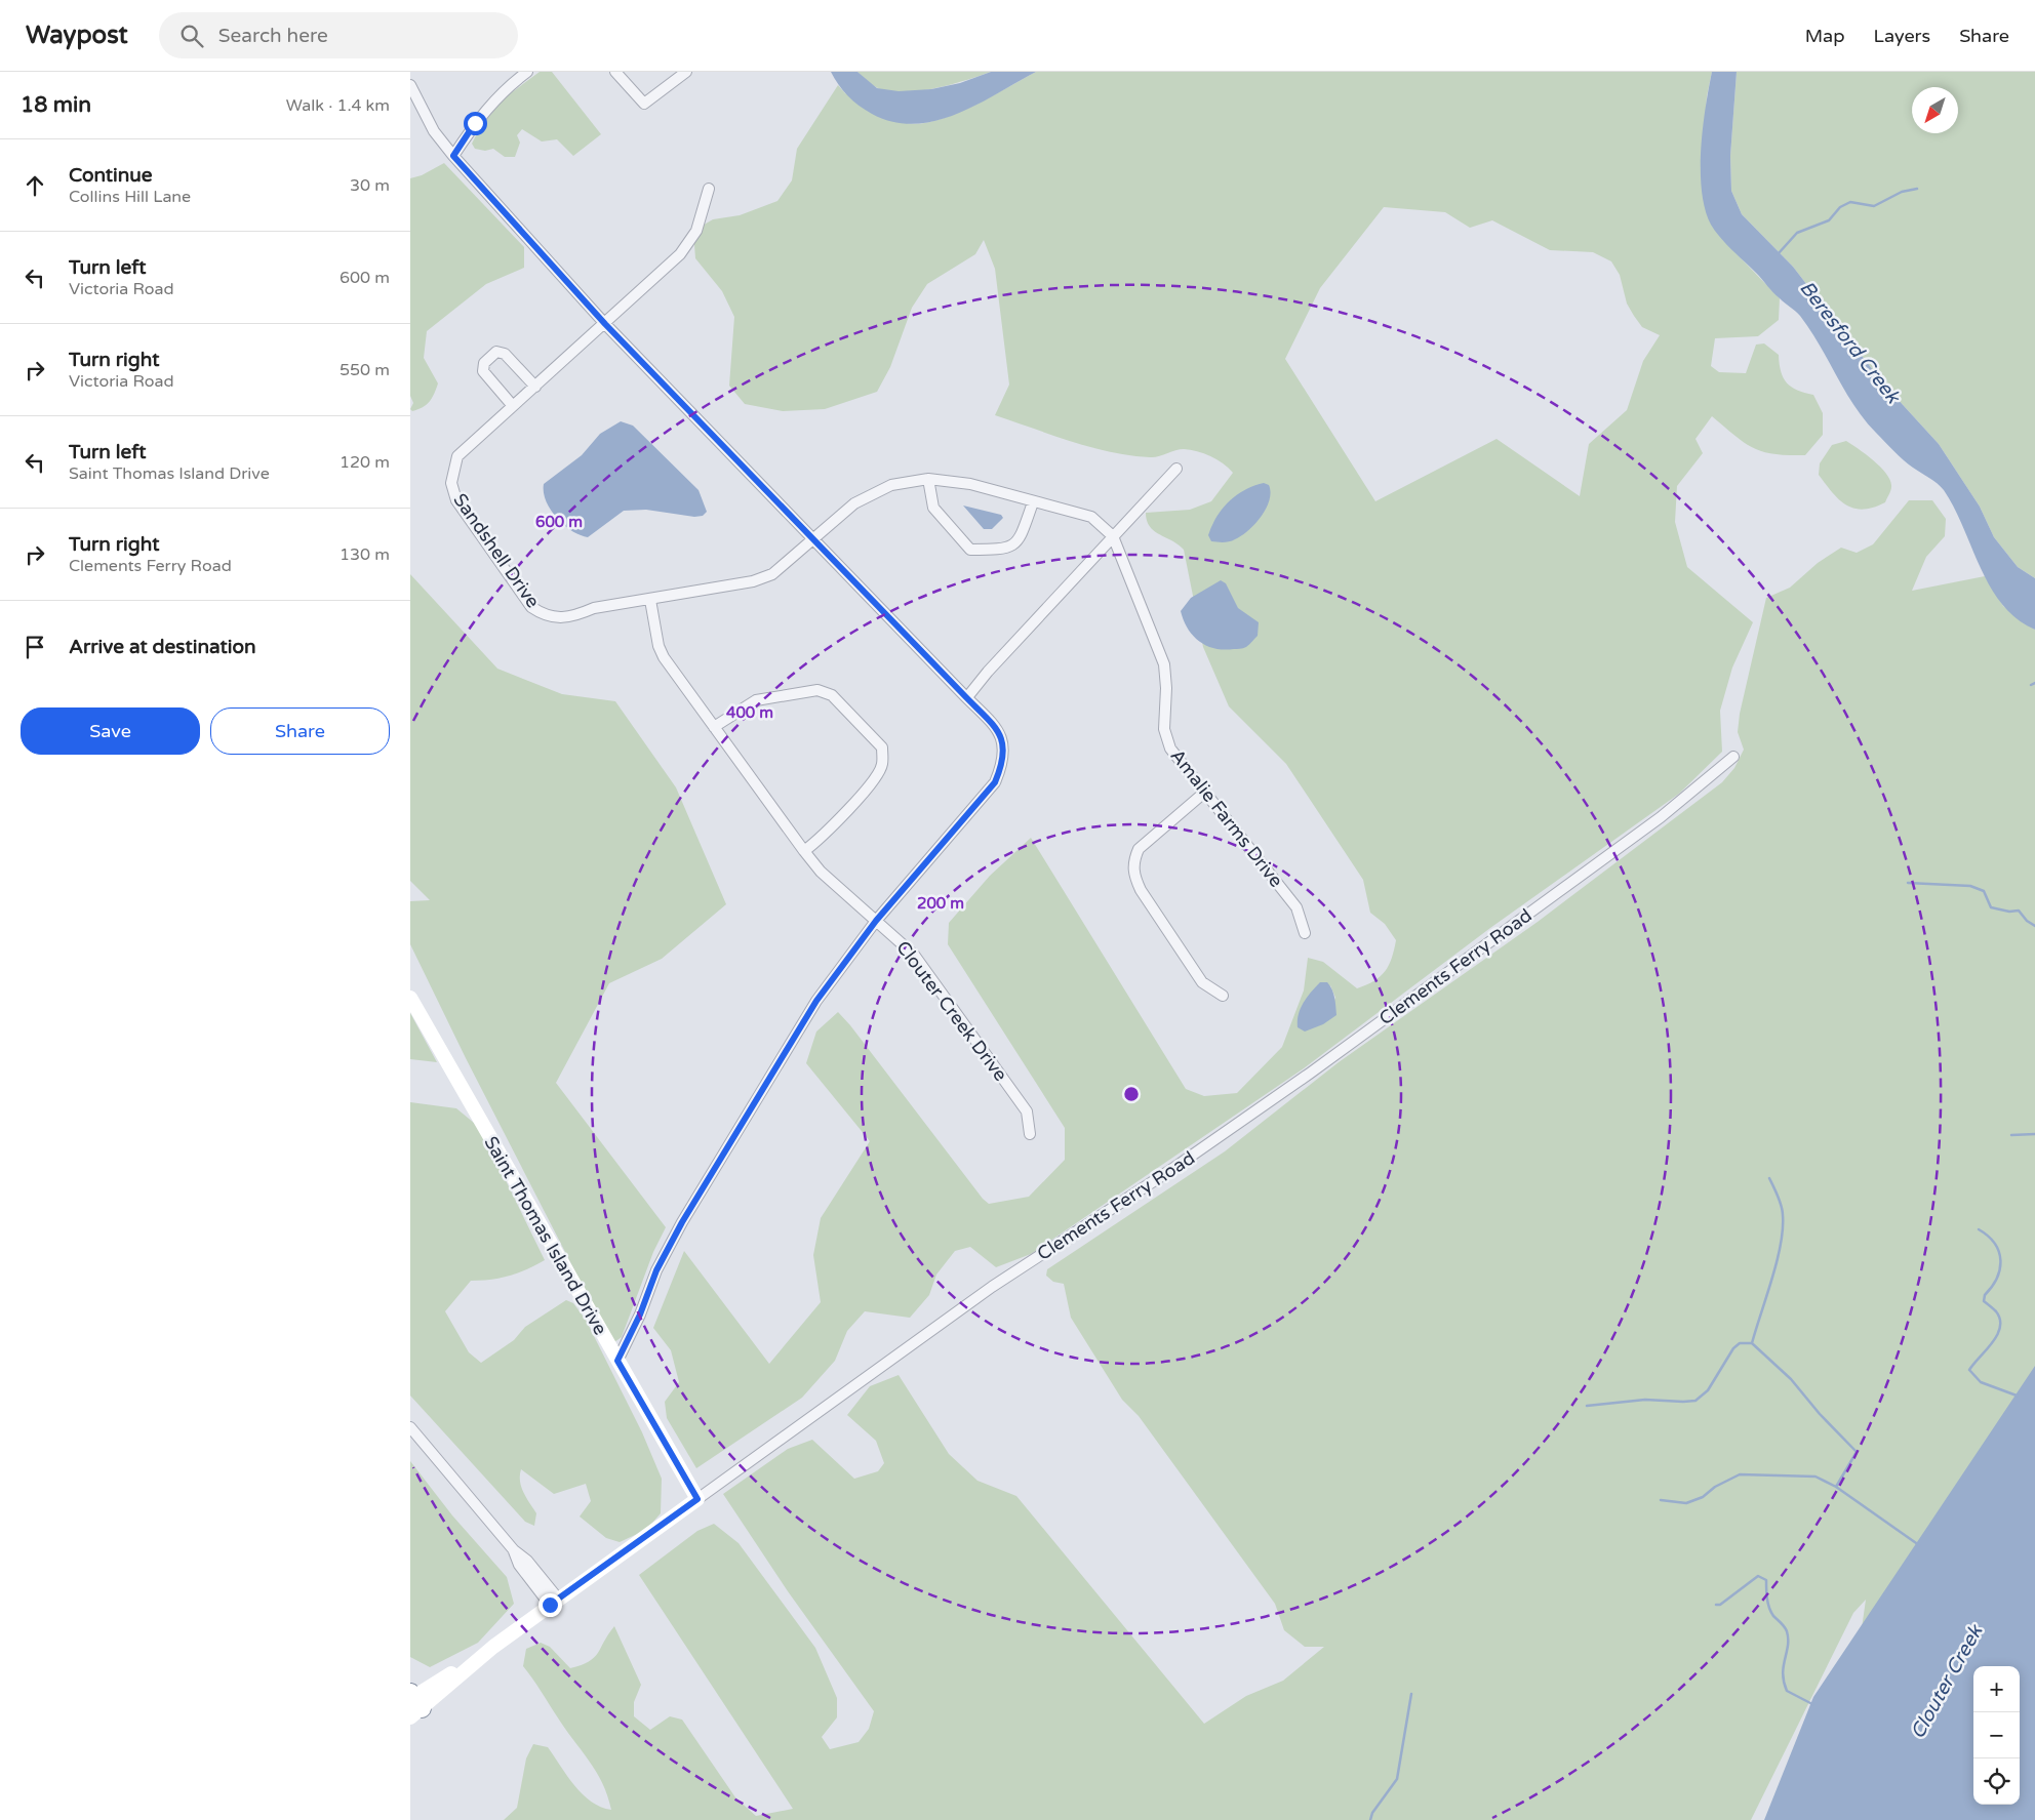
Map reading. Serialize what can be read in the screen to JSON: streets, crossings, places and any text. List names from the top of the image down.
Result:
{
  "streets": {
    "main road": ["Clements Ferry Road", "Saint Thomas Island Drive"],
    "street": ["Sandshell Drive", "Amalie Farms Drive", "Clouter Creek Drive"]
  },
  "crossings": [
    ["Sandshell Drive", "Amalie Farms Drive"],
    ["Sandshell Drive", "Clouter Creek Drive"],
    ["Clements Ferry Road", "Saint Thomas Island Drive"]
  ],
  "water": ["Beresford Creek", "Clouter Creek"],
  "north": "bottom left",
  "page": {
    "header": "Waypost",
    "search": "Search here",
    "nav": ["Map", "Layers", "Share"],
    "heading": ["18 min", "Walk · 1.4 km"],
    "list": [
      ["Continue", "Collins Hill Lane", "30 m"],
      ["Turn left", "Victoria Road", "600 m"],
      ["Turn right", "Victoria Road", "550 m"],
      ["Turn left", "Saint Thomas Island Drive", "120 m"],
      ["Turn right", "Clements Ferry Road", "130 m"],
      "Arrive at destination"
    ],
    "buttons": ["Save", "Share"],
    "map_buttons": ["+", "−"]
  },
  "rings": ["600 m", "400 m", "200 m"]
}
